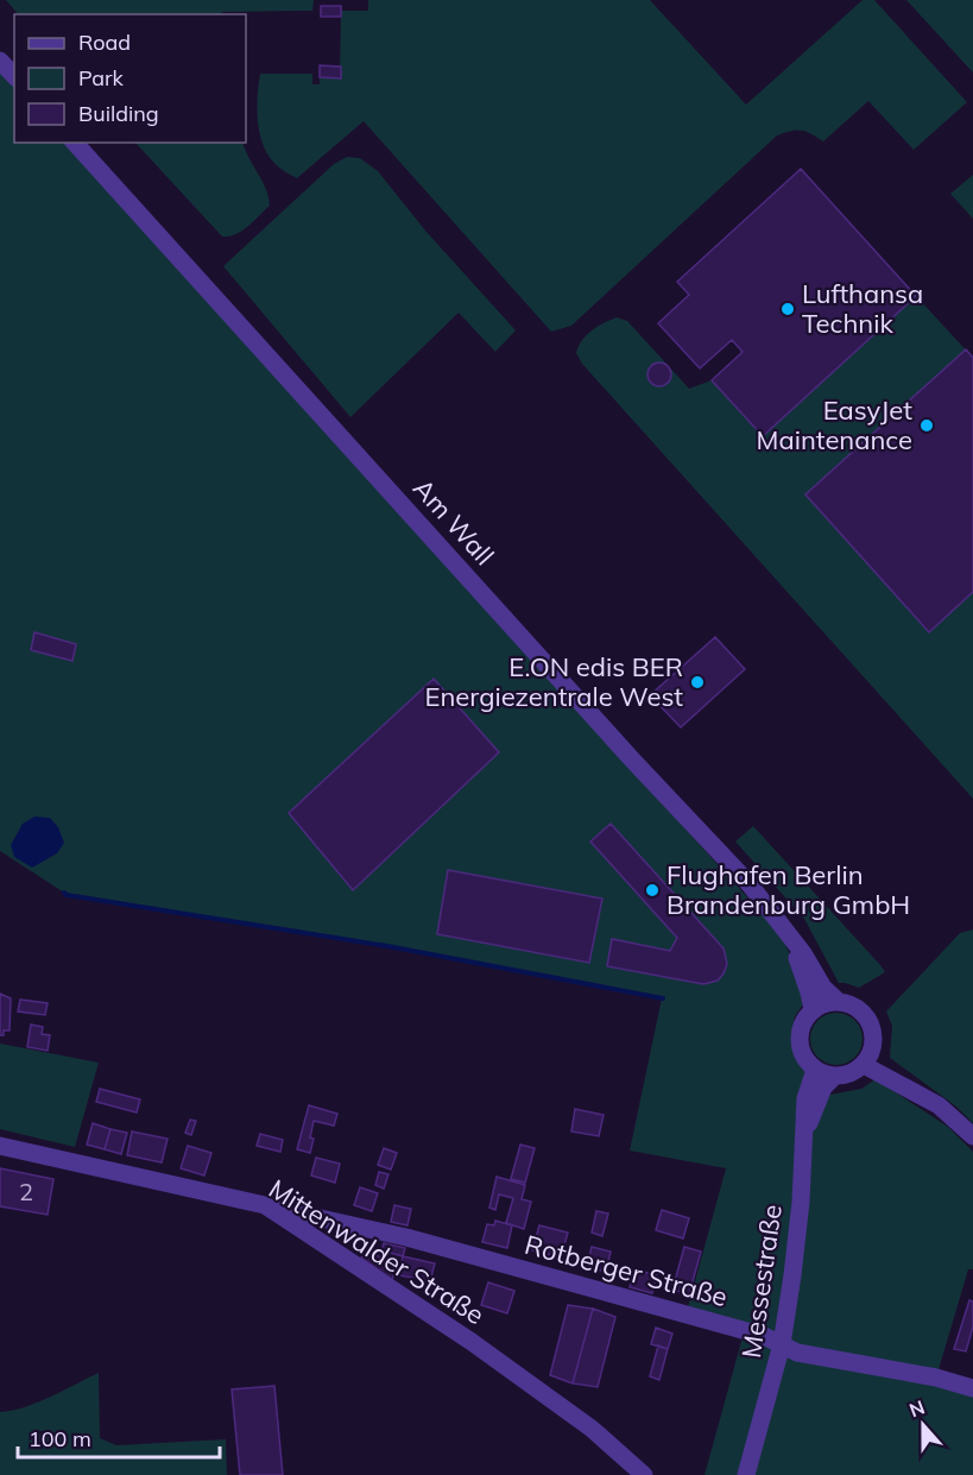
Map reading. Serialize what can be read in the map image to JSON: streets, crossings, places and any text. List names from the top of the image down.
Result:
{
  "streets": {
    "street": [
      "Am Wall",
      "Mittenwalder Straße",
      "Rotberger Straße",
      "Messestraße"
    ]
  },
  "crossings": [
    ["Am Wall", "Messestraße"],
    ["Mittenwalder Straße", "Rotberger Straße"],
    ["Rotberger Straße", "Messestraße"]
  ],
  "places": [
    "Lufthansa Technik",
    "EasyJet Maintenance",
    "E.ON edis BER Energiezentrale West",
    "Flughafen Berlin Brandenburg GmbH"
  ],
  "house_numbers": ["2"],
  "legend": ["Road", "Park", "Building"],
  "scale_bar": "100 m",
  "north": "top"
}
